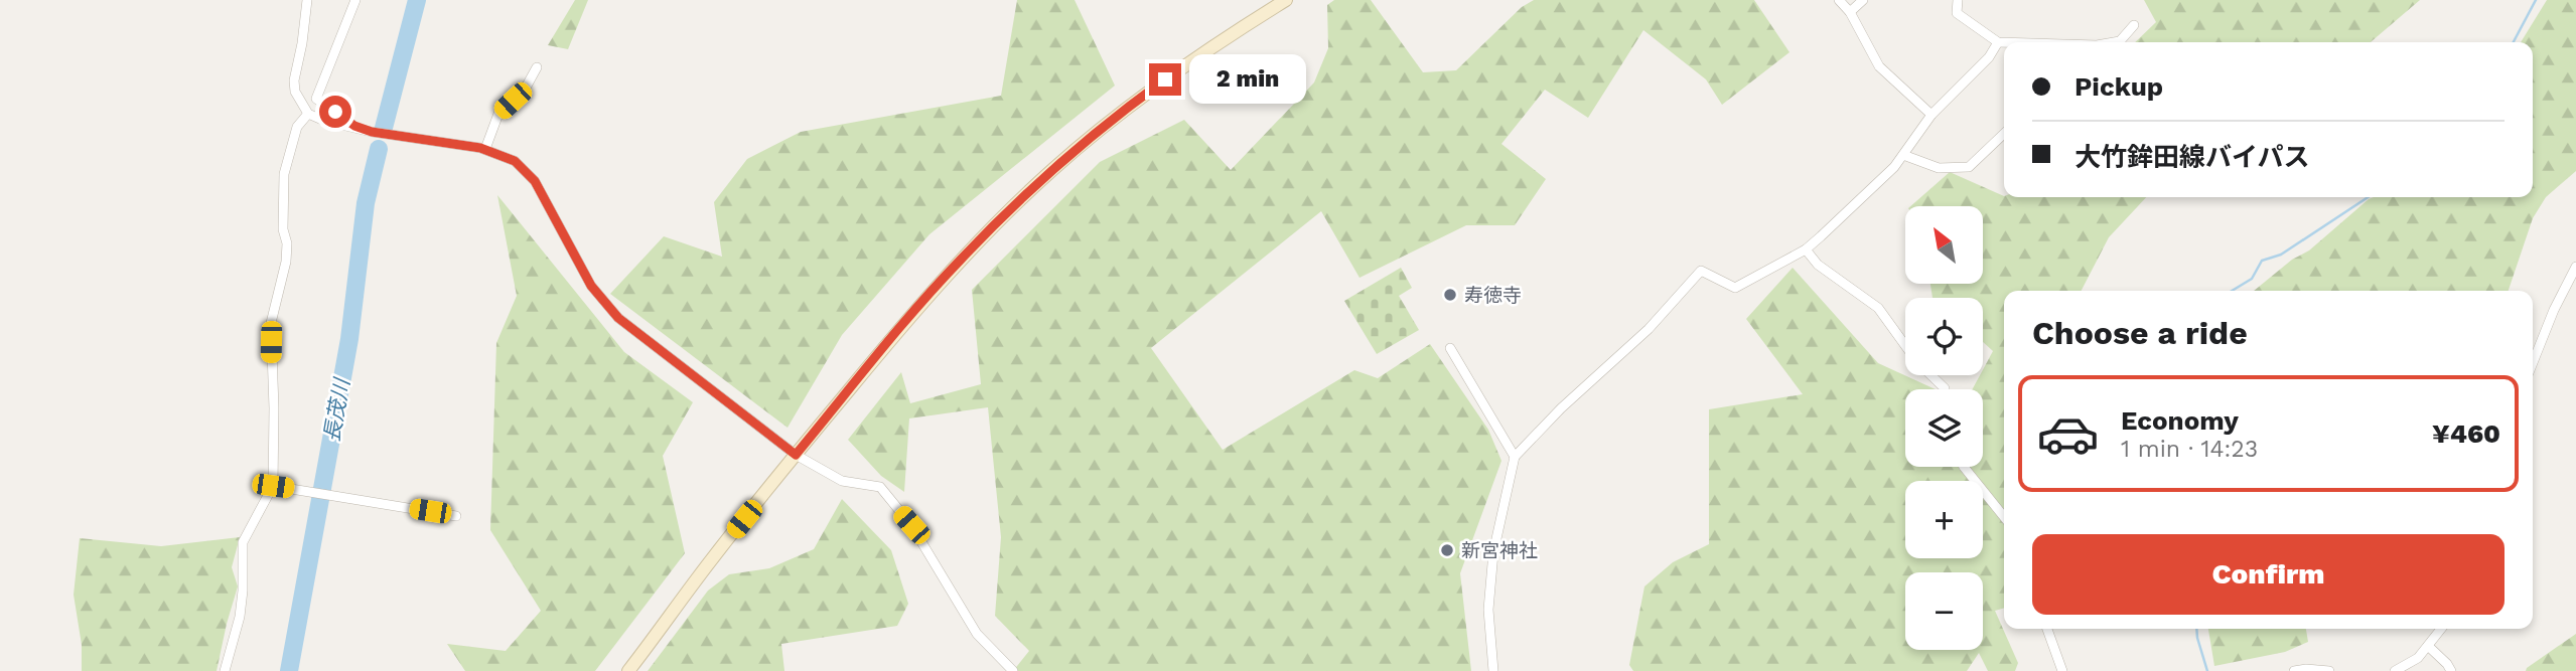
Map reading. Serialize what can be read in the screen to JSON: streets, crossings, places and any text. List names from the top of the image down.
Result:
{
  "water": ["長茂川"],
  "places": ["寿徳寺", "新宮神社"],
  "north": "top left",
  "page": {
    "banner": ["Pickup", "大竹鉾田線バイパス"],
    "bubble": "2 min",
    "map_buttons": ["+", "−"],
    "heading": "Choose a ride",
    "list": [
      {
        "name": "Economy",
        "note": "1 min · 14:23",
        "value": "¥460"
      }
    ],
    "buttons": "Confirm"
  }
}
